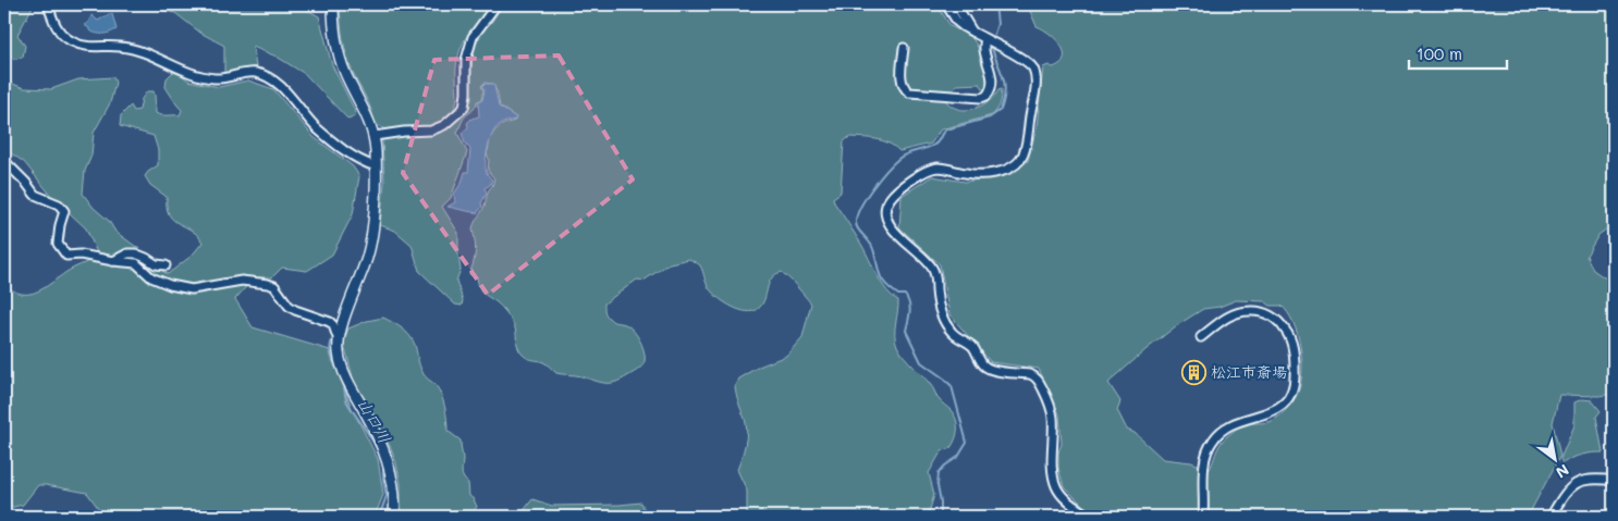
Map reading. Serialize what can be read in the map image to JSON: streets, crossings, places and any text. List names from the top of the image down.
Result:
{
  "water": ["山口川"],
  "places": {
    "building": ["松江市斎場"]
  },
  "scale_bar": "100 m",
  "north": "bottom right"
}
